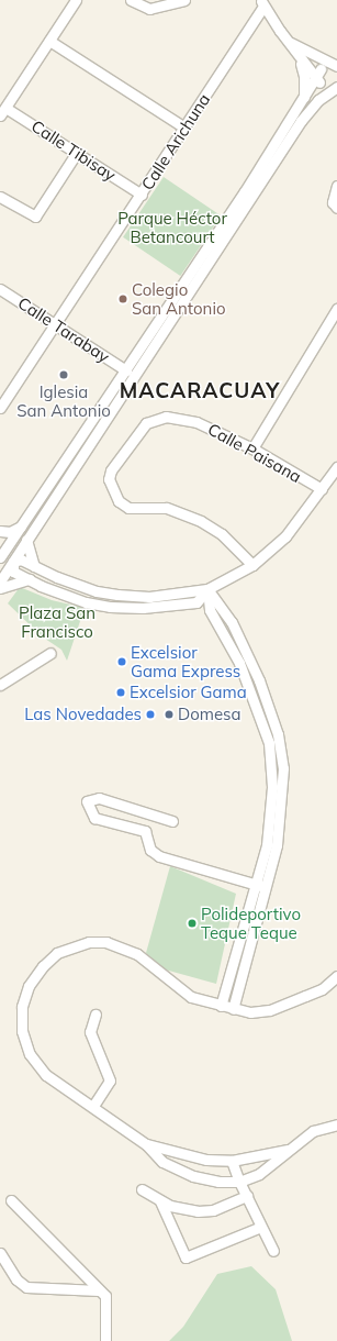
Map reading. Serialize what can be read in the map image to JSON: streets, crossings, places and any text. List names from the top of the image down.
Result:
{
  "streets": {
    "street": [
      "Calle Arichuna",
      "Calle Tibisay",
      "Calle Tarabay",
      "Calle Paisana"
    ]
  },
  "crossings": [
    ["Calle Arichuna", "Calle Tibisay"],
    ["Calle Arichuna", "Calle Tarabay"]
  ],
  "districts": ["MACARACUAY"],
  "parks": ["Parque Héctor Betancourt", "Plaza San Francisco"],
  "places": [
    "Colegio San Antonio",
    "Iglesia San Antonio",
    "Excelsior Gama Express",
    "Excelsior Gama",
    "Las Novedades",
    "Domesa",
    "Polideportivo Teque Teque"
  ]
}
